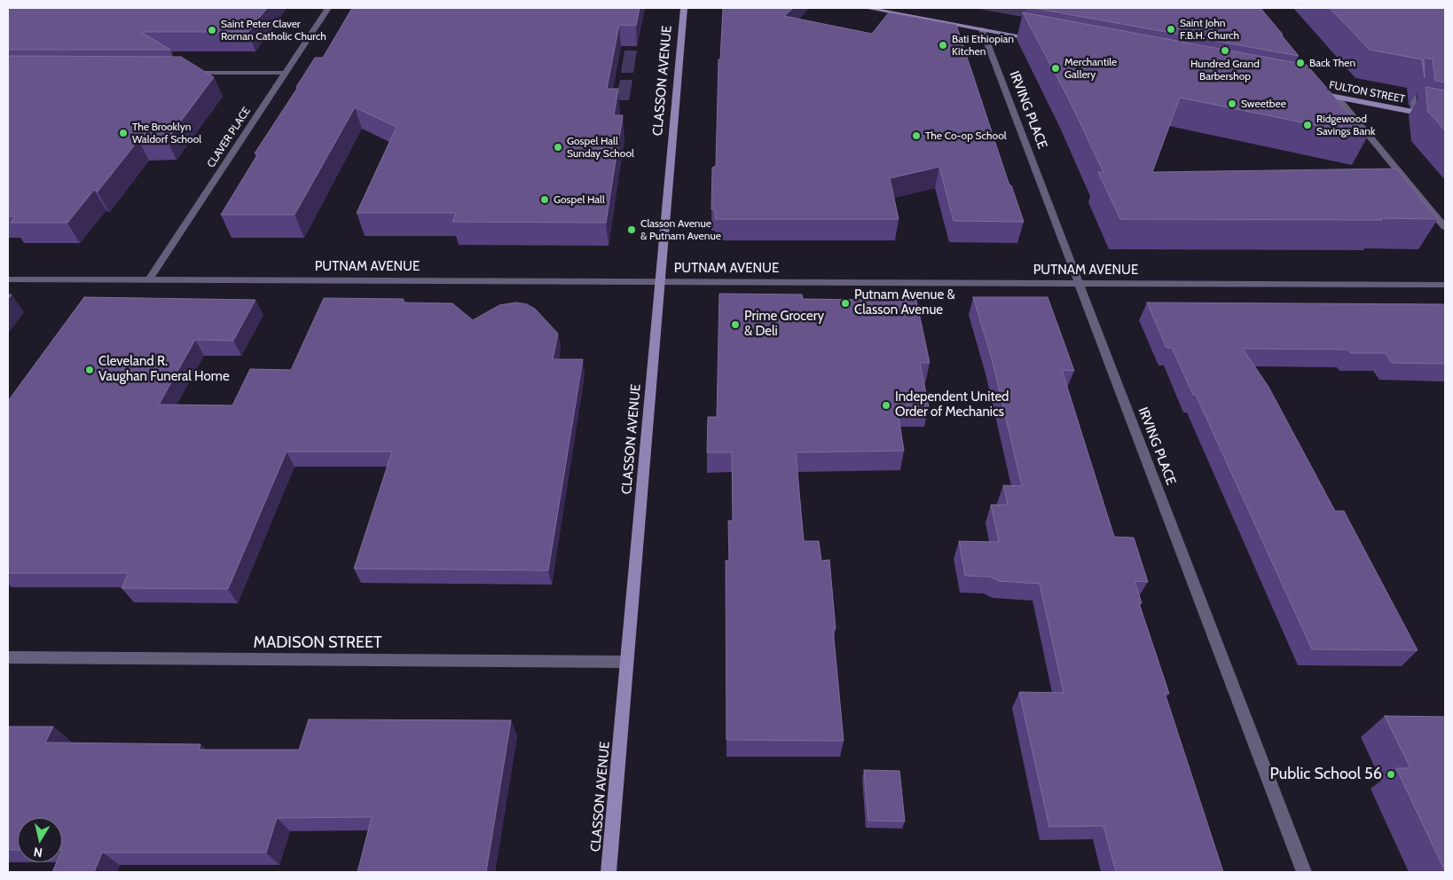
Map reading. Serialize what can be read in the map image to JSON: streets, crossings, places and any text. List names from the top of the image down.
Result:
{
  "streets": {
    "street": [
      "CLASSON AVENUE",
      "FULTON STREET",
      "IRVING PLACE",
      "CLAVER PLACE",
      "PUTNAM AVENUE",
      "MADISON STREET"
    ]
  },
  "crossings": [
    ["CLASSON AVENUE", "PUTNAM AVENUE"],
    ["CLASSON AVENUE", "MADISON STREET"],
    ["IRVING PLACE", "PUTNAM AVENUE"],
    ["CLAVER PLACE", "PUTNAM AVENUE"]
  ],
  "places": [
    "Saint John F.B.H. Church",
    "Saint Peter Claver Roman Catholic Church",
    "Bati Ethiopian Kitchen",
    "Hundred Grand Barbershop",
    "Back Then",
    "Merchantile Gallery",
    "Sweetbee",
    "Ridgewood Savings Bank",
    "The Brooklyn Waldorf School",
    "The Co-op School",
    "Gospel Hall Sunday School",
    "Gospel Hall",
    "Classon Avenue & Putnam Avenue",
    "Putnam Avenue & Classon Avenue",
    "Prime Grocery & Deli",
    "Cleveland R. Vaughan Funeral Home",
    "Independent United Order of Mechanics",
    "Public School 56"
  ],
  "north": "bottom"
}
